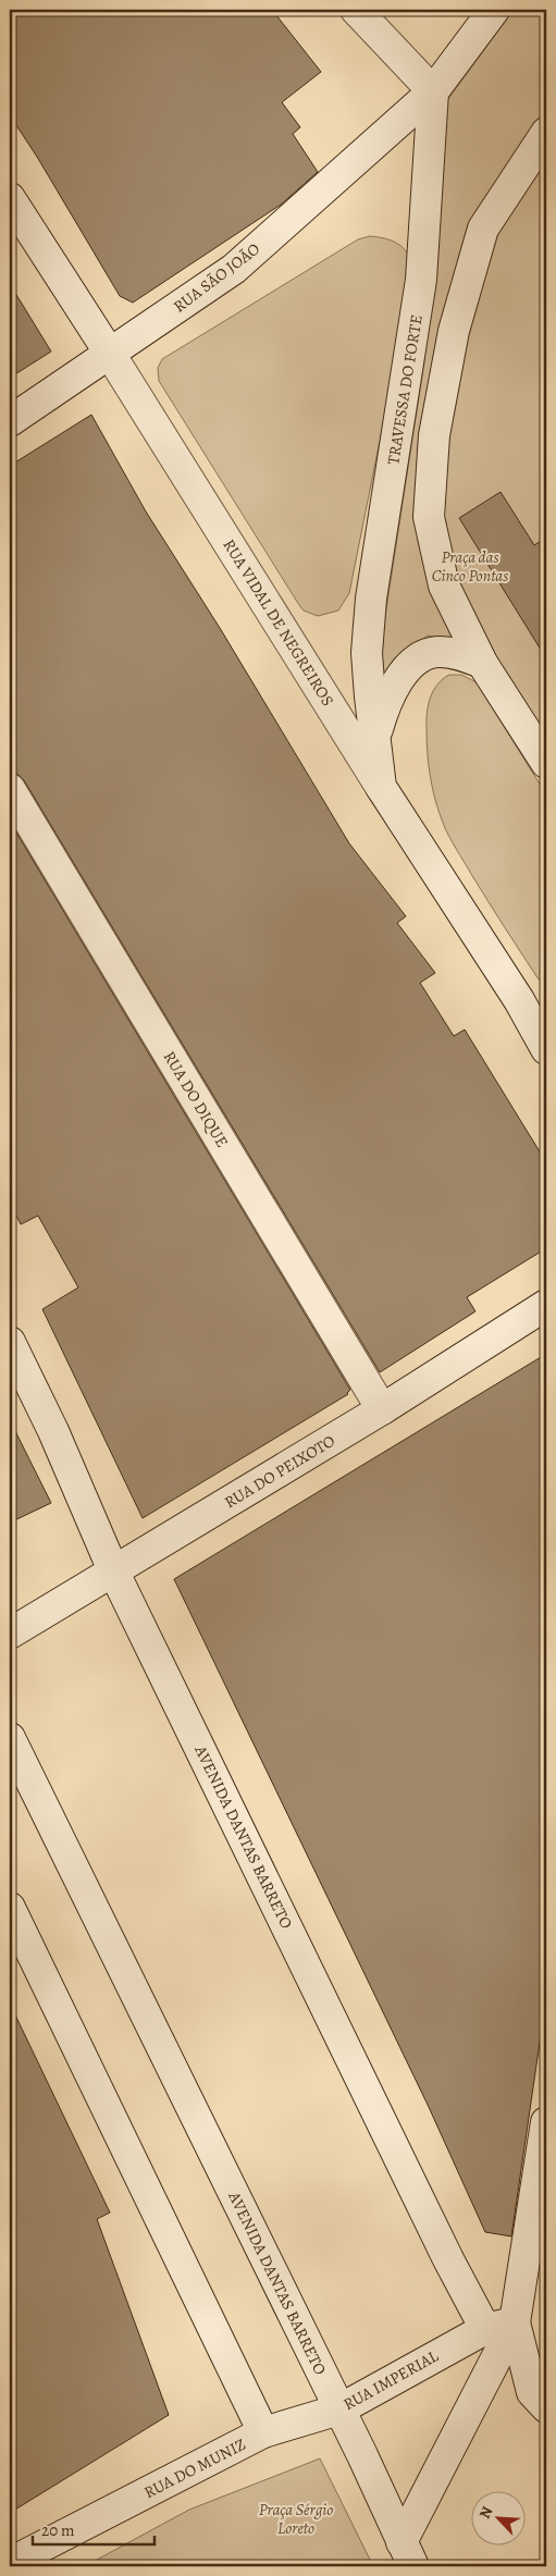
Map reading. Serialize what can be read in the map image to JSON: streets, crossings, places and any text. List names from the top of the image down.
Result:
{
  "streets": {
    "street": [
      "RUA SÃO JOÃO",
      "TRAVESSA DO FORTE",
      "RUA VIDAL DE NEGREIROS",
      "RUA DO DIQUE",
      "RUA DO PEIXOTO",
      "AVENIDA DANTAS BARRETO",
      "RUA IMPERIAL",
      "RUA DO MUNIZ"
    ]
  },
  "crossings": [
    ["RUA SÃO JOÃO", "TRAVESSA DO FORTE"],
    ["RUA SÃO JOÃO", "RUA VIDAL DE NEGREIROS"],
    ["TRAVESSA DO FORTE", "RUA VIDAL DE NEGREIROS"],
    ["RUA DO DIQUE", "RUA DO PEIXOTO"],
    ["RUA DO PEIXOTO", "AVENIDA DANTAS BARRETO"],
    ["AVENIDA DANTAS BARRETO", "RUA IMPERIAL"],
    ["RUA IMPERIAL", "RUA DO MUNIZ"]
  ],
  "parks": ["Praça das Cinco Pontas", "Praça Sérgio Loreto"],
  "scale_bar": "20 m",
  "north": "top left"
}
